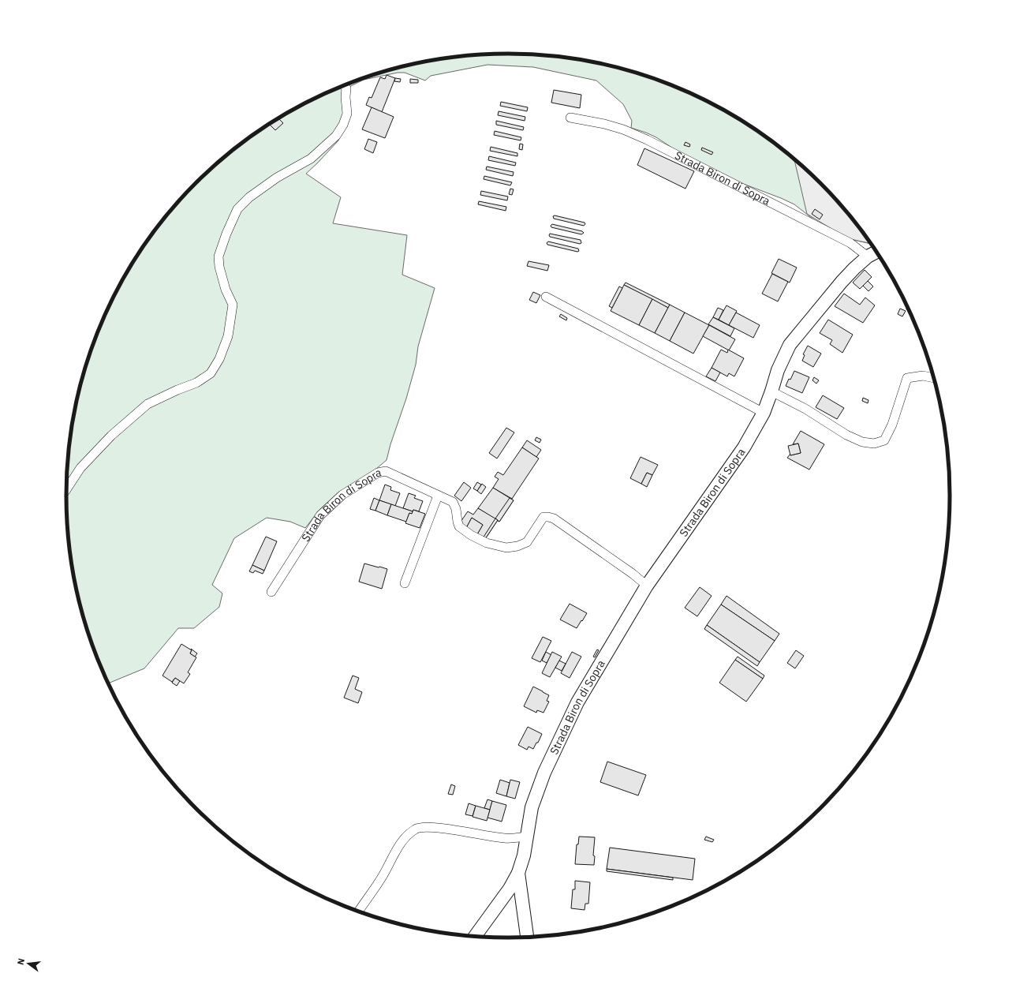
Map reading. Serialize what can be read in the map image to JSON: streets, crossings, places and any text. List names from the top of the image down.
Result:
{
  "streets": {
    "street": ["Strada Biron di Sopra"]
  },
  "north": "left"
}
